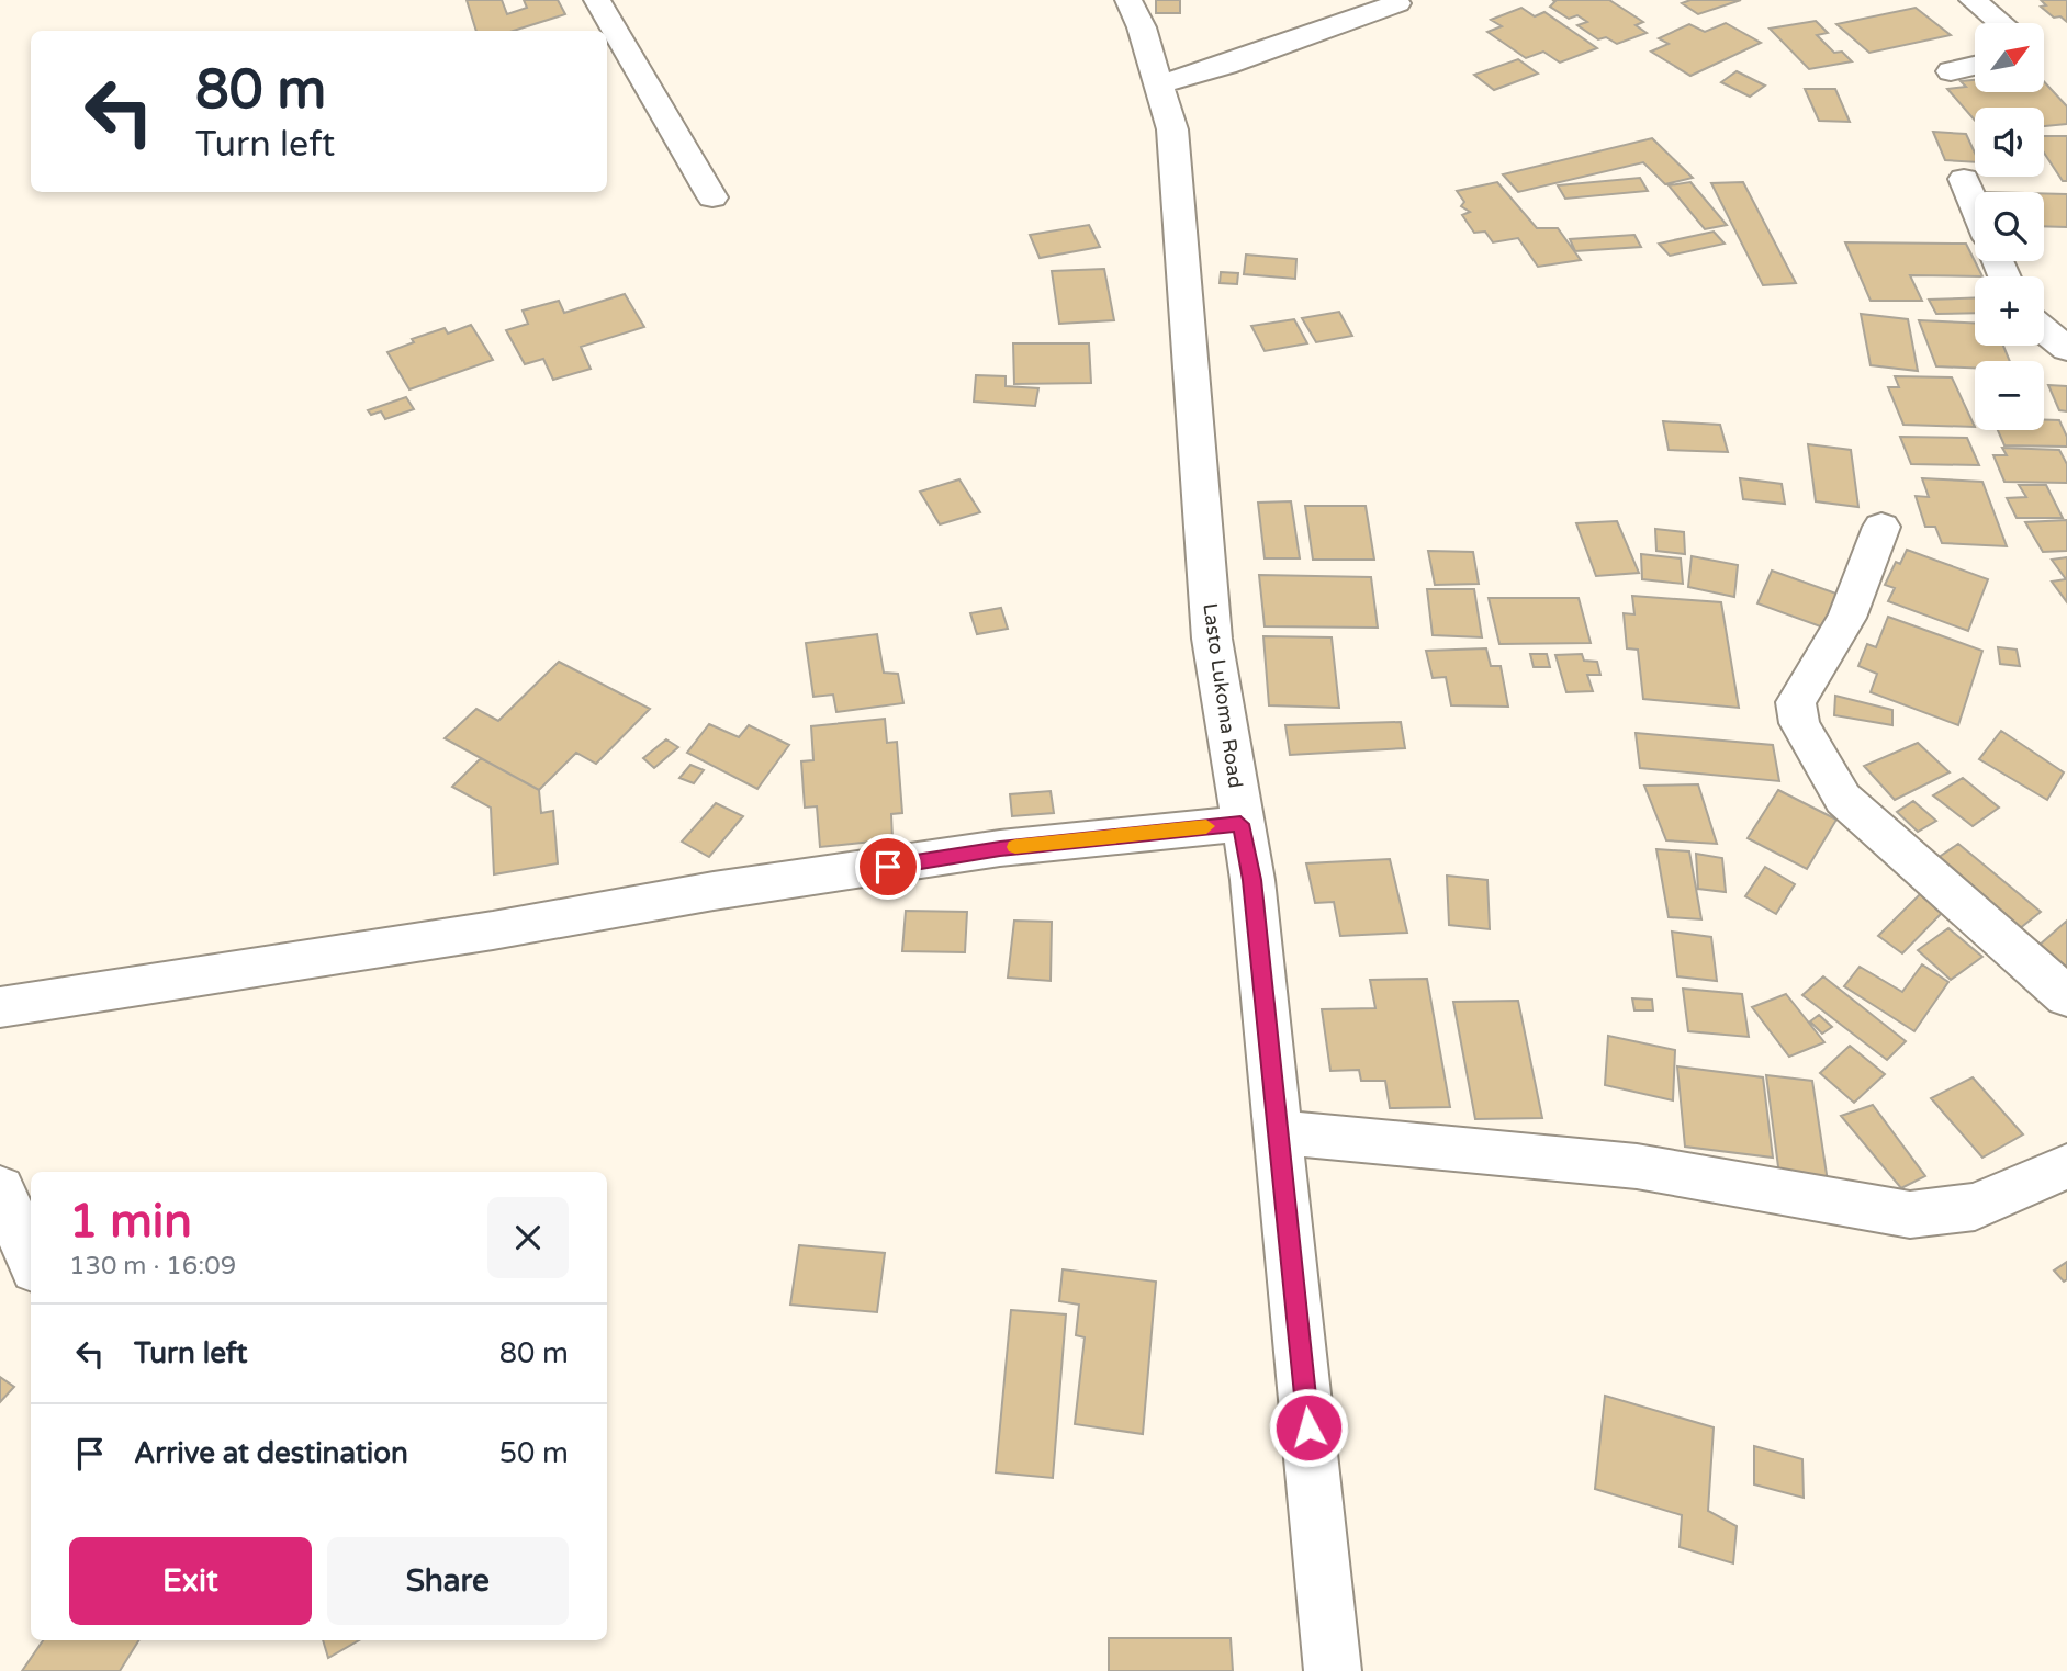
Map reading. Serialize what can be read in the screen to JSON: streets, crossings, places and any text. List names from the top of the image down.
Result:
{
  "streets": {
    "street": ["Lasto Lukoma Road"]
  },
  "north": "top right",
  "page": {
    "map_buttons": ["+", "−"],
    "turn": ["80 m", "Turn left"],
    "heading": ["1 min", "130 m · 16:09"],
    "list": [
      {
        "name": "Turn left",
        "value": "80 m"
      },
      {
        "name": "Arrive at destination",
        "value": "50 m"
      }
    ],
    "buttons": ["Exit", "Share"]
  }
}
